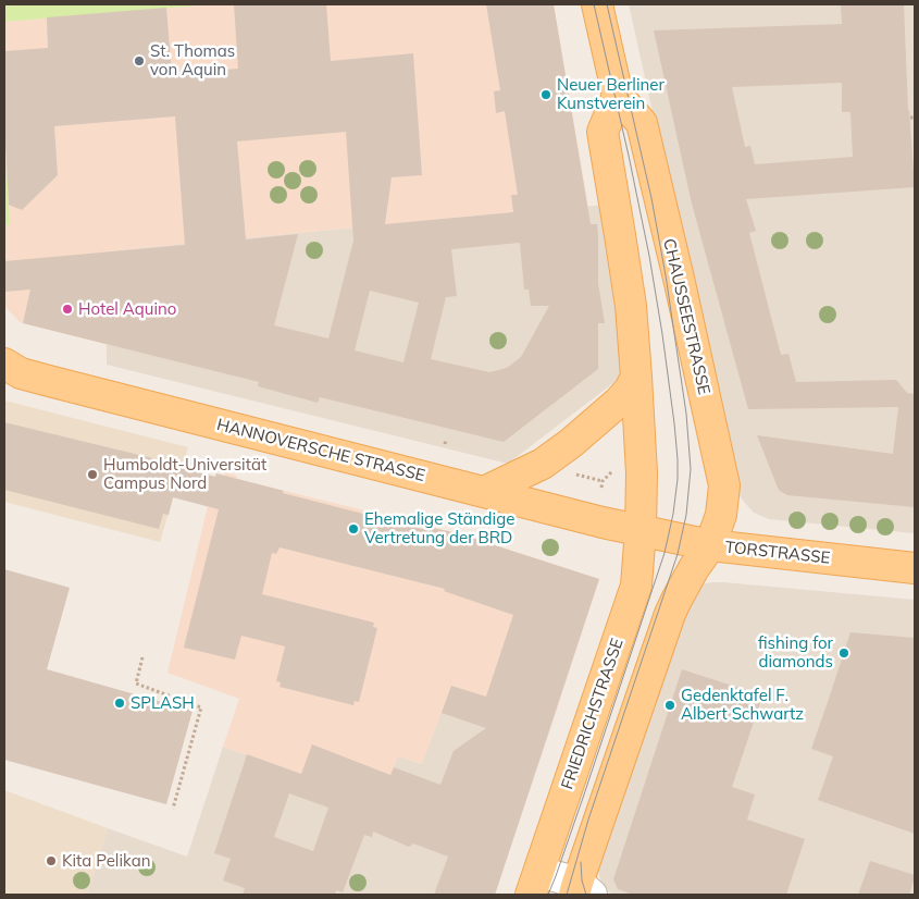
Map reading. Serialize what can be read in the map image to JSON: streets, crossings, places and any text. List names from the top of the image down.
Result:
{
  "streets": {
    "main road": [
      "CHAUSSEESTRASSE",
      "HANNOVERSCHE STRASSE",
      "TORSTRASSE",
      "FRIEDRICHSTRASSE"
    ]
  },
  "crossings": [
    ["CHAUSSEESTRASSE", "TORSTRASSE"],
    ["HANNOVERSCHE STRASSE", "TORSTRASSE"],
    ["HANNOVERSCHE STRASSE", "FRIEDRICHSTRASSE"],
    ["TORSTRASSE", "FRIEDRICHSTRASSE"]
  ],
  "places": [
    "St. Thomas von Aquin",
    "Neuer Berliner Kunstverein",
    "Hotel Aquino",
    "Humboldt-Universität Campus Nord",
    "Ehemalige Ständige Vertretung der BRD",
    "fishing for diamonds",
    "SPLASH",
    "Gedenktafel F. Albert Schwartz",
    "Kita Pelikan"
  ]
}
